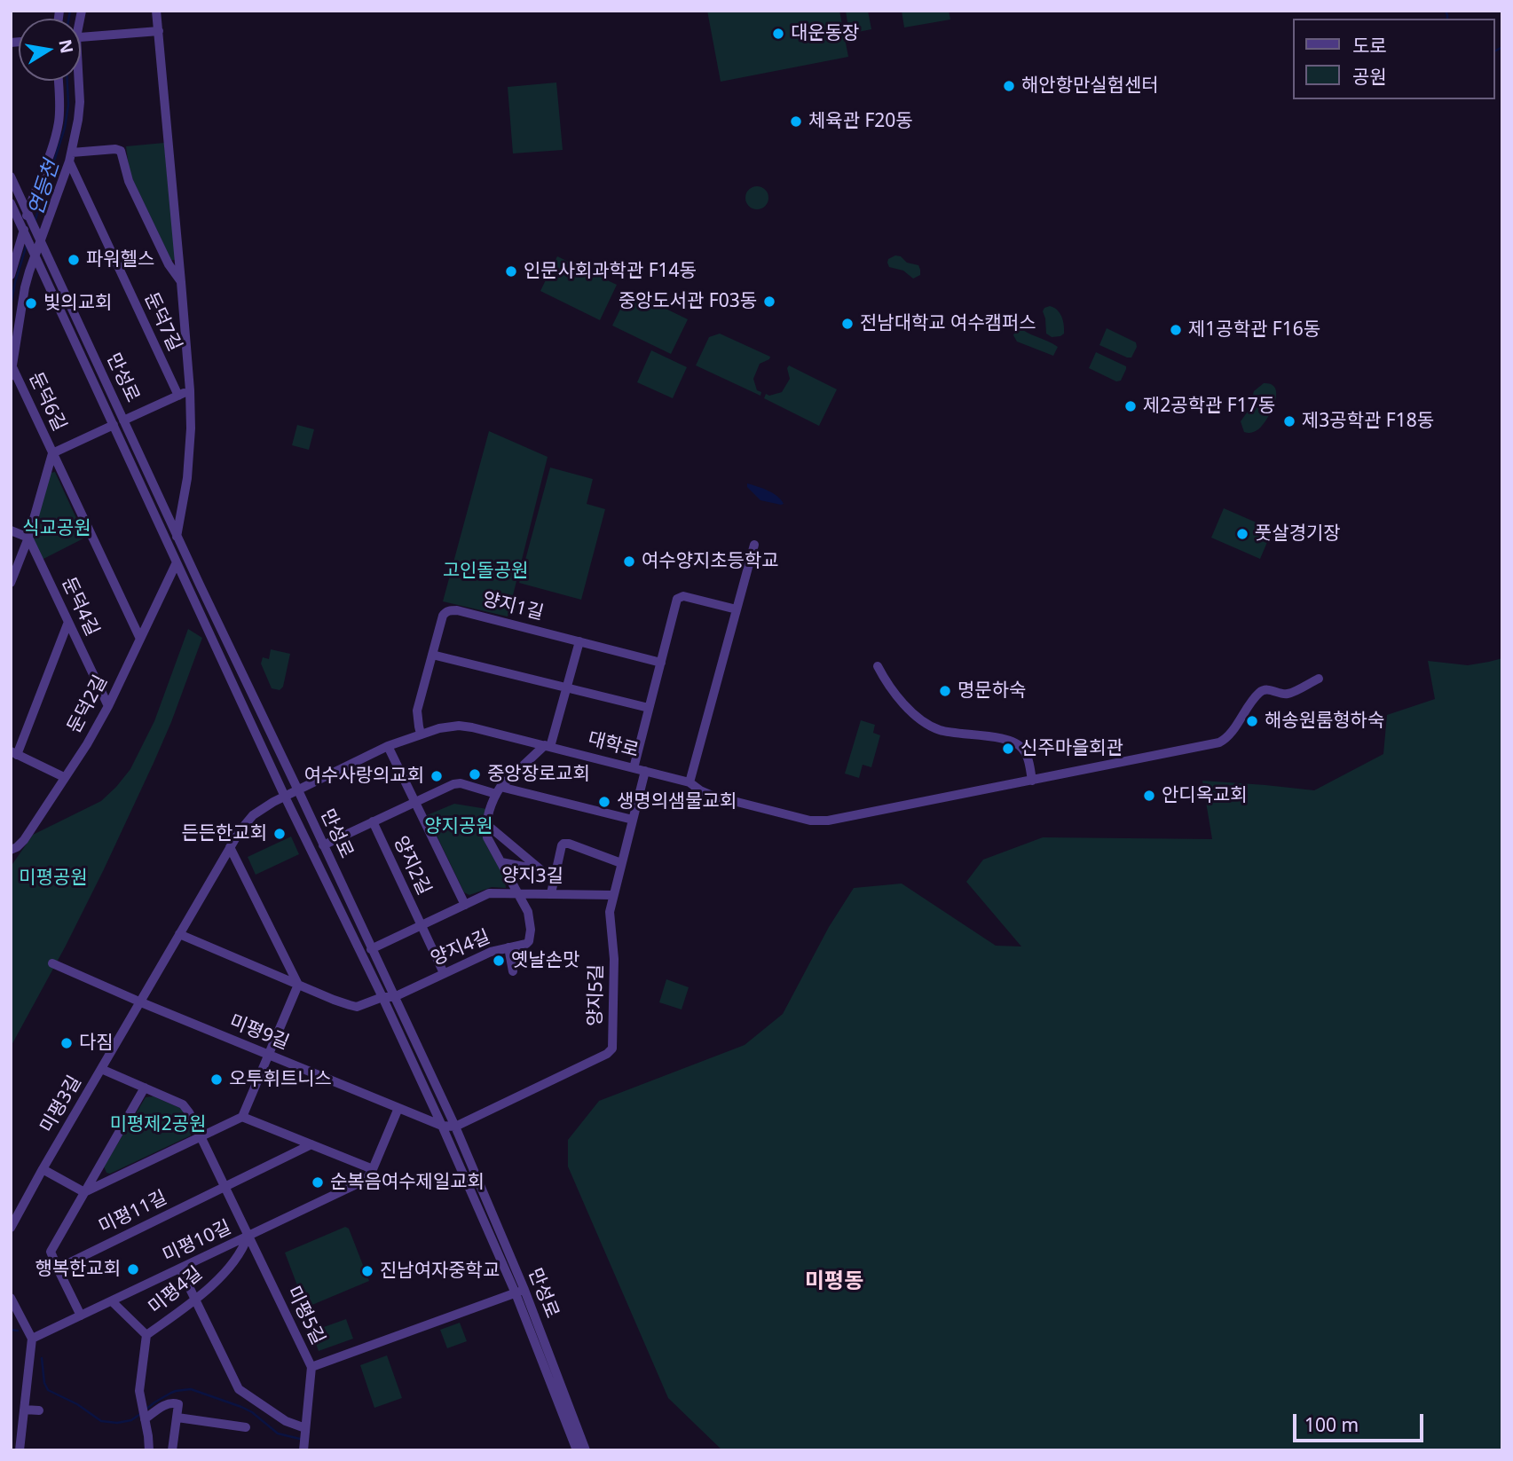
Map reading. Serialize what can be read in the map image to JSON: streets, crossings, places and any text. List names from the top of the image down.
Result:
{
  "streets": {
    "street": [
      "둔덕7길",
      "만성로",
      "둔덕6길",
      "둔덕4길",
      "양지1길",
      "둔덕2길",
      "대학로",
      "양지2길",
      "양지3길",
      "양지4길",
      "양지5길",
      "미평9길",
      "미평3길",
      "미평11길",
      "미평10길",
      "미평4길",
      "미평5길"
    ]
  },
  "crossings": [
    ["둔덕7길", "만성로"],
    ["만성로", "둔덕6길"],
    ["만성로", "둔덕2길"],
    ["만성로", "대학로"],
    ["만성로", "양지2길"],
    ["만성로", "양지3길"],
    ["만성로", "양지4길"],
    ["만성로", "양지5길"],
    ["만성로", "미평9길"],
    ["만성로", "미평3길"],
    ["둔덕6길", "둔덕4길"],
    ["둔덕6길", "둔덕2길"],
    ["둔덕4길", "둔덕2길"],
    ["양지1길", "대학로"],
    ["대학로", "양지2길"],
    ["대학로", "양지5길"],
    ["대학로", "미평3길"],
    ["양지2길", "양지3길"],
    ["양지2길", "양지5길"],
    ["양지3길", "양지4길"],
    ["양지3길", "양지5길"],
    ["양지5길", "미평9길"],
    ["미평9길", "미평3길"],
    ["미평9길", "미평10길"],
    ["미평3길", "미평5길"],
    ["미평11길", "미평10길"],
    ["미평11길", "미평5길"],
    ["미평10길", "미평4길"],
    ["미평10길", "미평5길"],
    ["미평4길", "미평5길"]
  ],
  "districts": ["미평동"],
  "water": ["연등천"],
  "parks": [
    "식교공원",
    "고인돌공원",
    "양지공원",
    "미평공원",
    "미평제2공원"
  ],
  "places": [
    "대운동장",
    "해안항만실험센터",
    "체육관 F20동",
    "파워헬스",
    "인문사회과학관 F14동",
    "중앙도서관 F03동",
    "빛의교회",
    "전남대학교 여수캠퍼스",
    "제1공학관 F16동",
    "제2공학관 F17동",
    "제3공학관 F18동",
    "풋살경기장",
    "여수양지초등학교",
    "명문하숙",
    "해송원룸형하숙",
    "신주마을회관",
    "중앙장로교회",
    "여수사랑의교회",
    "안디옥교회",
    "생명의샘물교회",
    "든든한교회",
    "옛날손맛",
    "다짐",
    "오투휘트니스",
    "순복음여수제일교회",
    "행복한교회",
    "진남여자중학교"
  ],
  "legend": ["도로", "공원"],
  "scale_bar": "100 m",
  "north": "right"
}
